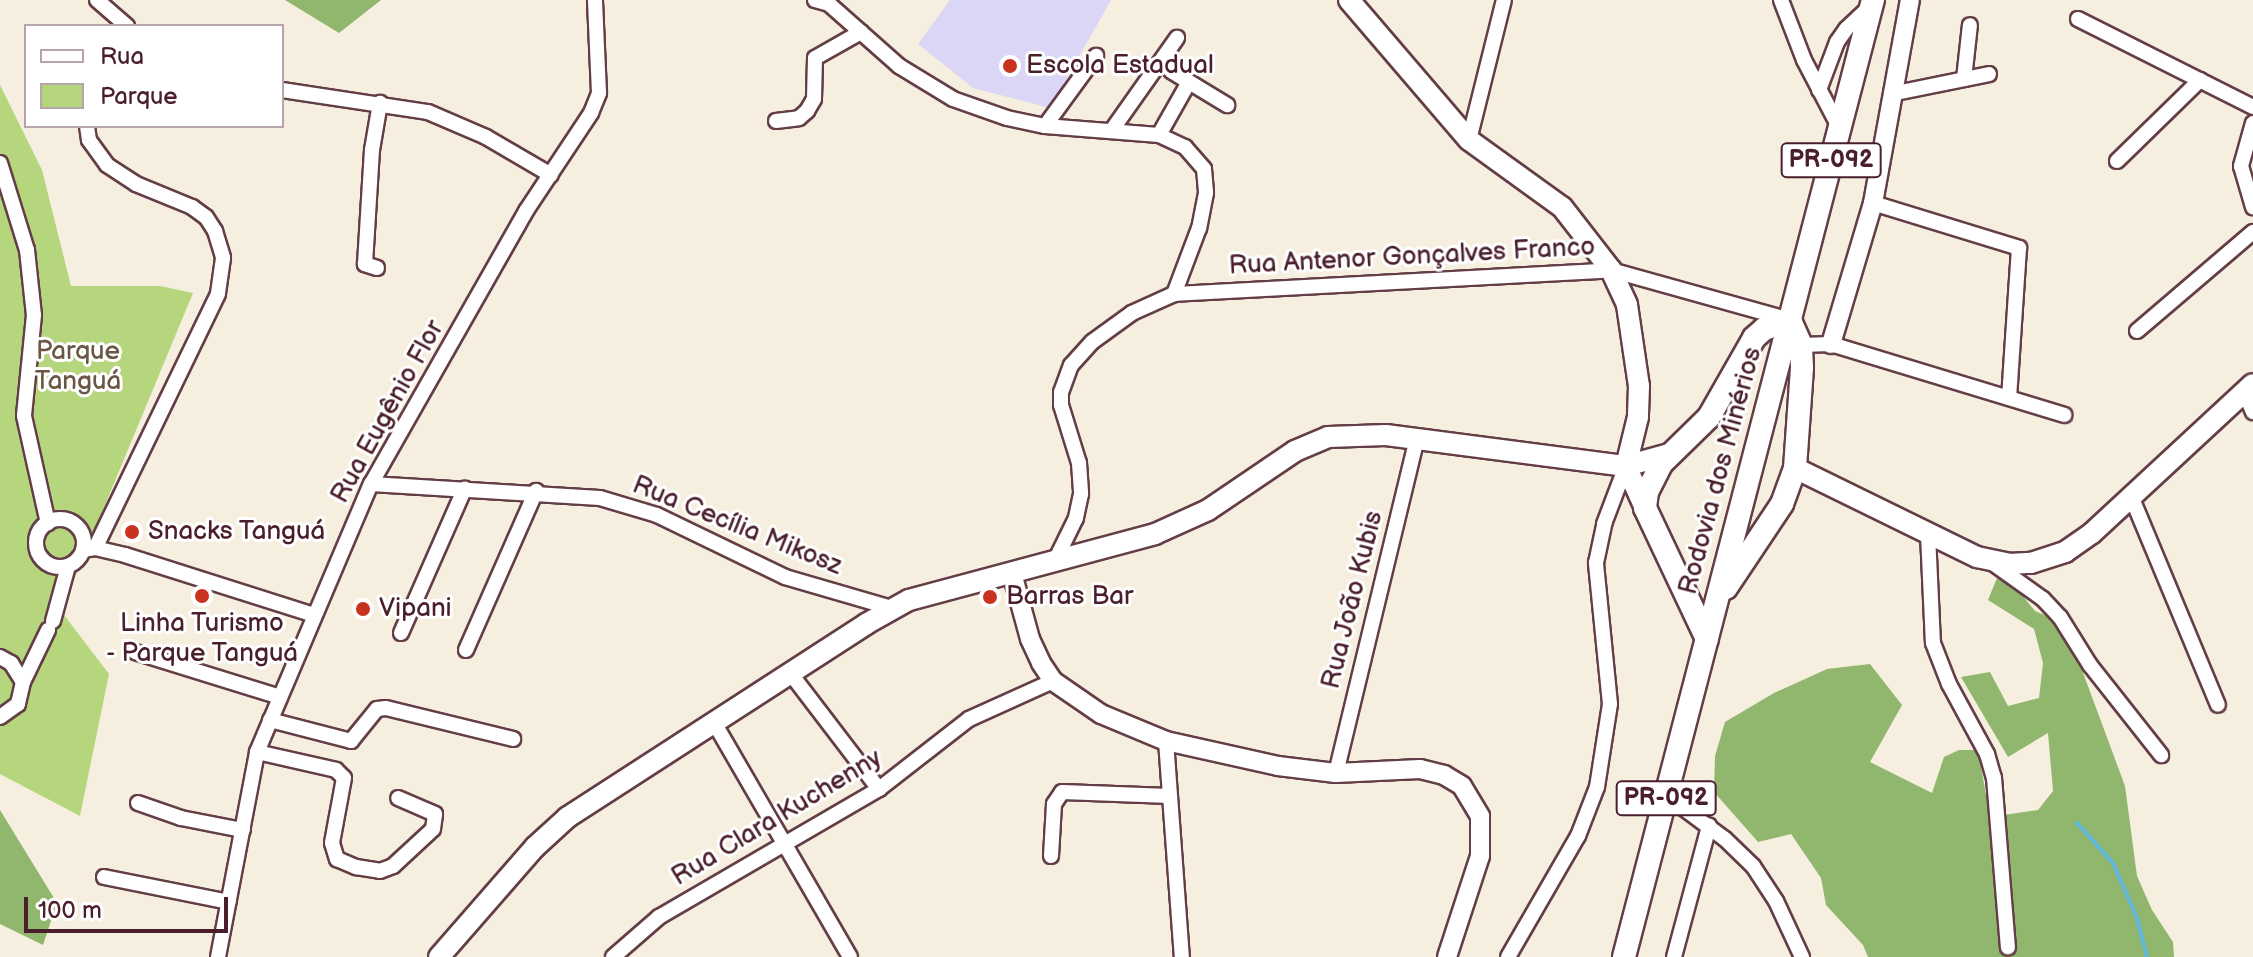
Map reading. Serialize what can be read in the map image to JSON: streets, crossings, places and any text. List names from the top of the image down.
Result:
{
  "streets": {
    "main road": ["PR-092", "Rodovia dos Minérios"],
    "street": [
      "Rua Antenor Gonçalves Franco",
      "Rua Eugênio Flor",
      "Rua Cecília Mikosz",
      "Rua João Kubis",
      "Rua Clara Kuchenny"
    ]
  },
  "crossings": [
    ["Rua Antenor Gonçalves Franco", "Rodovia dos Minérios"],
    ["Rua Eugênio Flor", "Rua Cecília Mikosz"]
  ],
  "parks": ["Parque Tanguá"],
  "places": [
    "Escola Estadual",
    "Snacks Tanguá",
    "Linha Turismo - Parque Tanguá",
    "Barras Bar",
    "Vipani"
  ],
  "legend": ["Rua", "Parque"],
  "scale_bar": "100 m"
}
